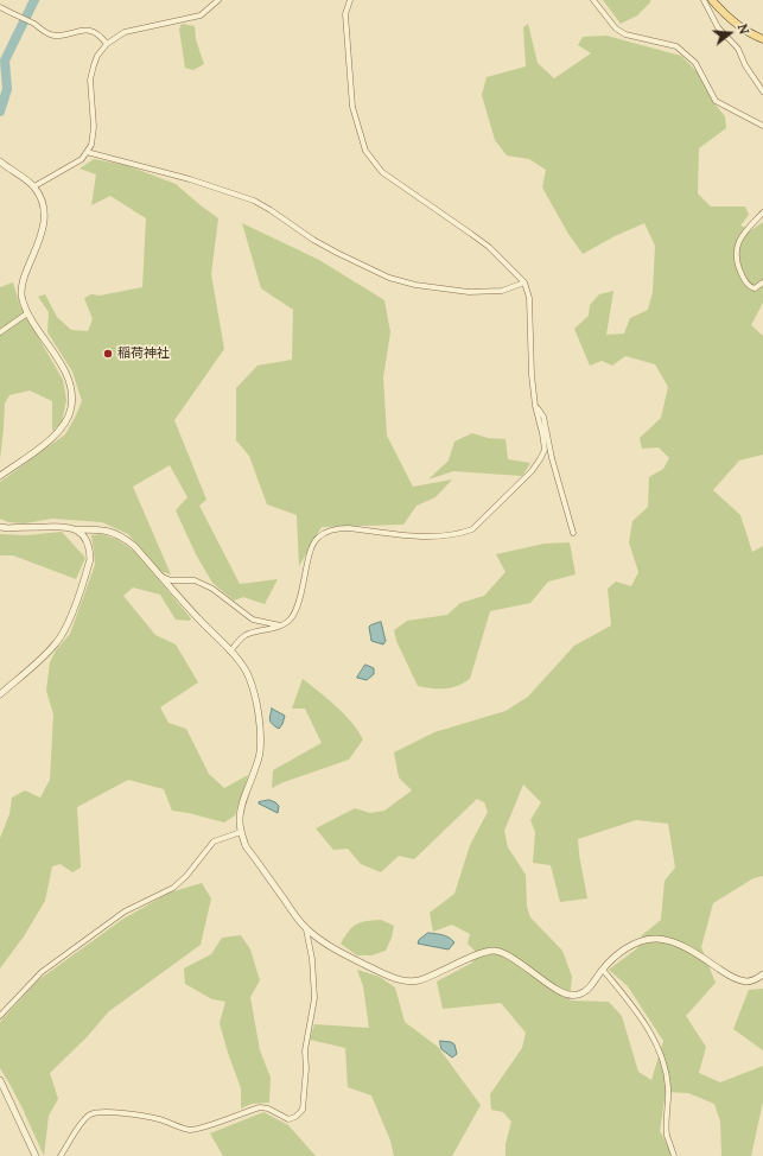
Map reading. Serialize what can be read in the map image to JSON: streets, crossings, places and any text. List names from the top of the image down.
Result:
{
  "places": ["稲荷神社"],
  "north": "right"
}
